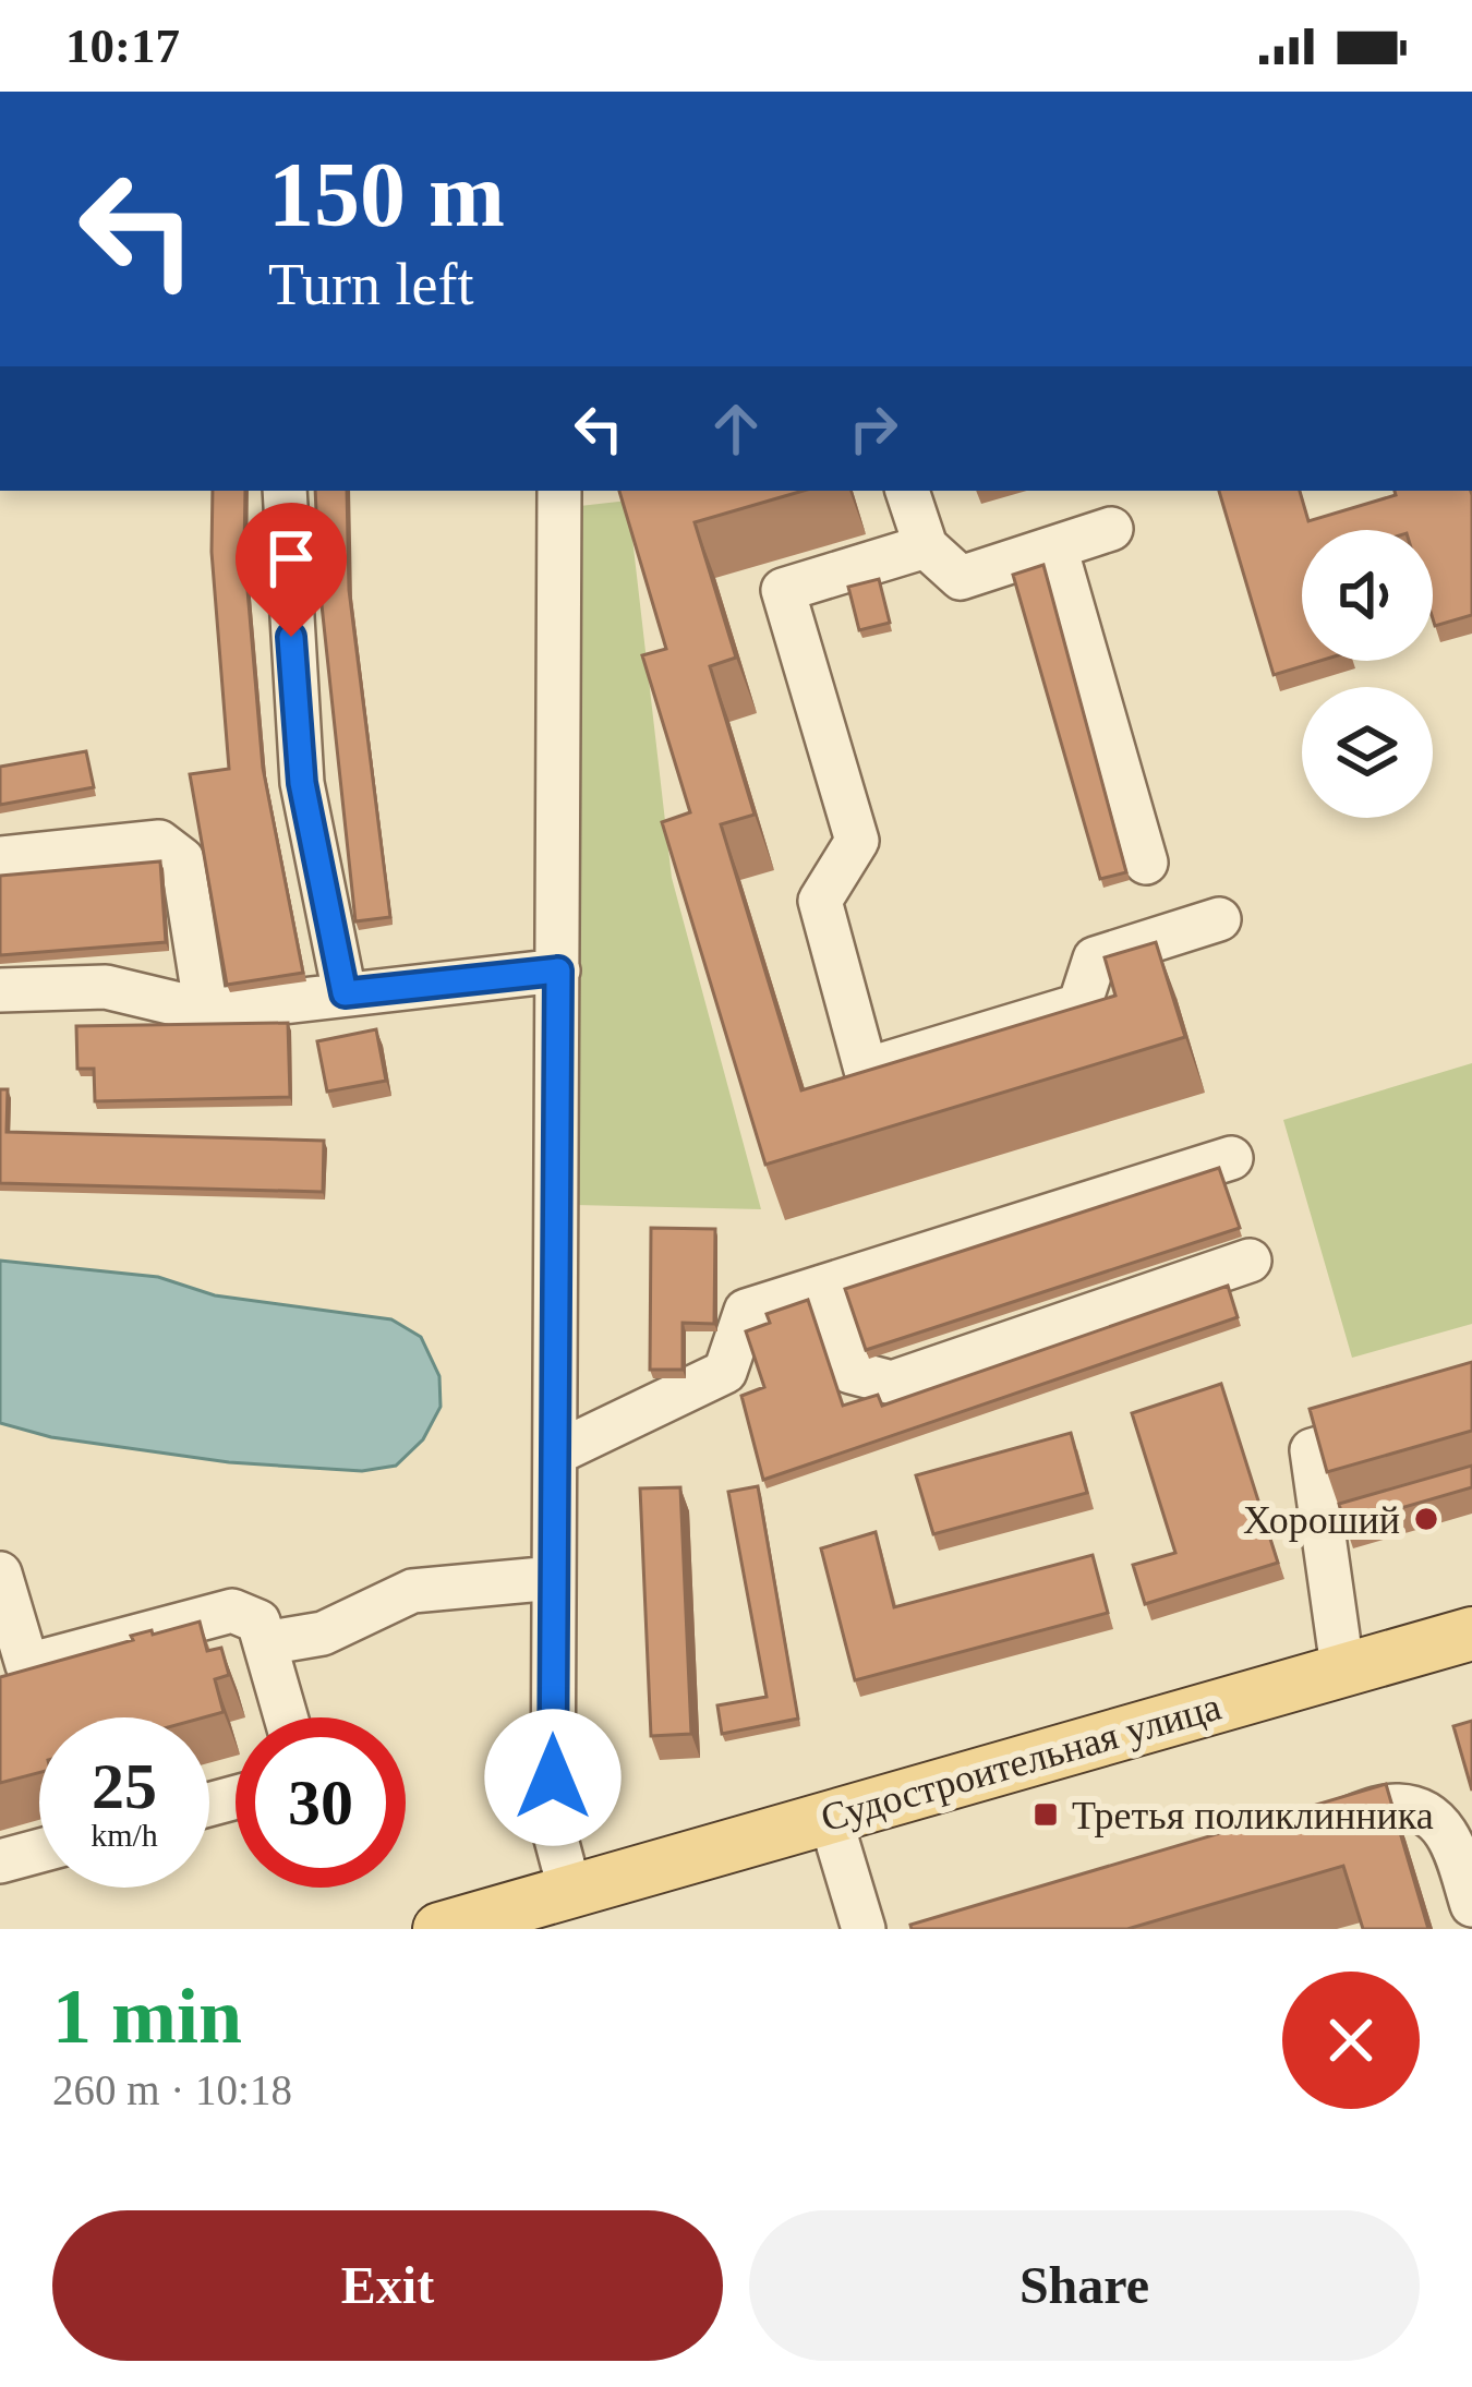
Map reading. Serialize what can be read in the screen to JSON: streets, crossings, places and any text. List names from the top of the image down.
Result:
{
  "streets": {
    "main road": ["Судостроительная улица"]
  },
  "places": {
    "other": ["Хороший"],
    "transit": ["Третья поликлинника"]
  },
  "page": {
    "status": "10:17",
    "turn": ["150 m", "Turn left"],
    "speed": "25 km/h",
    "limit": "30",
    "heading": ["1 min", "260 m · 10:18"],
    "buttons": ["Exit", "Share"]
  }
}
